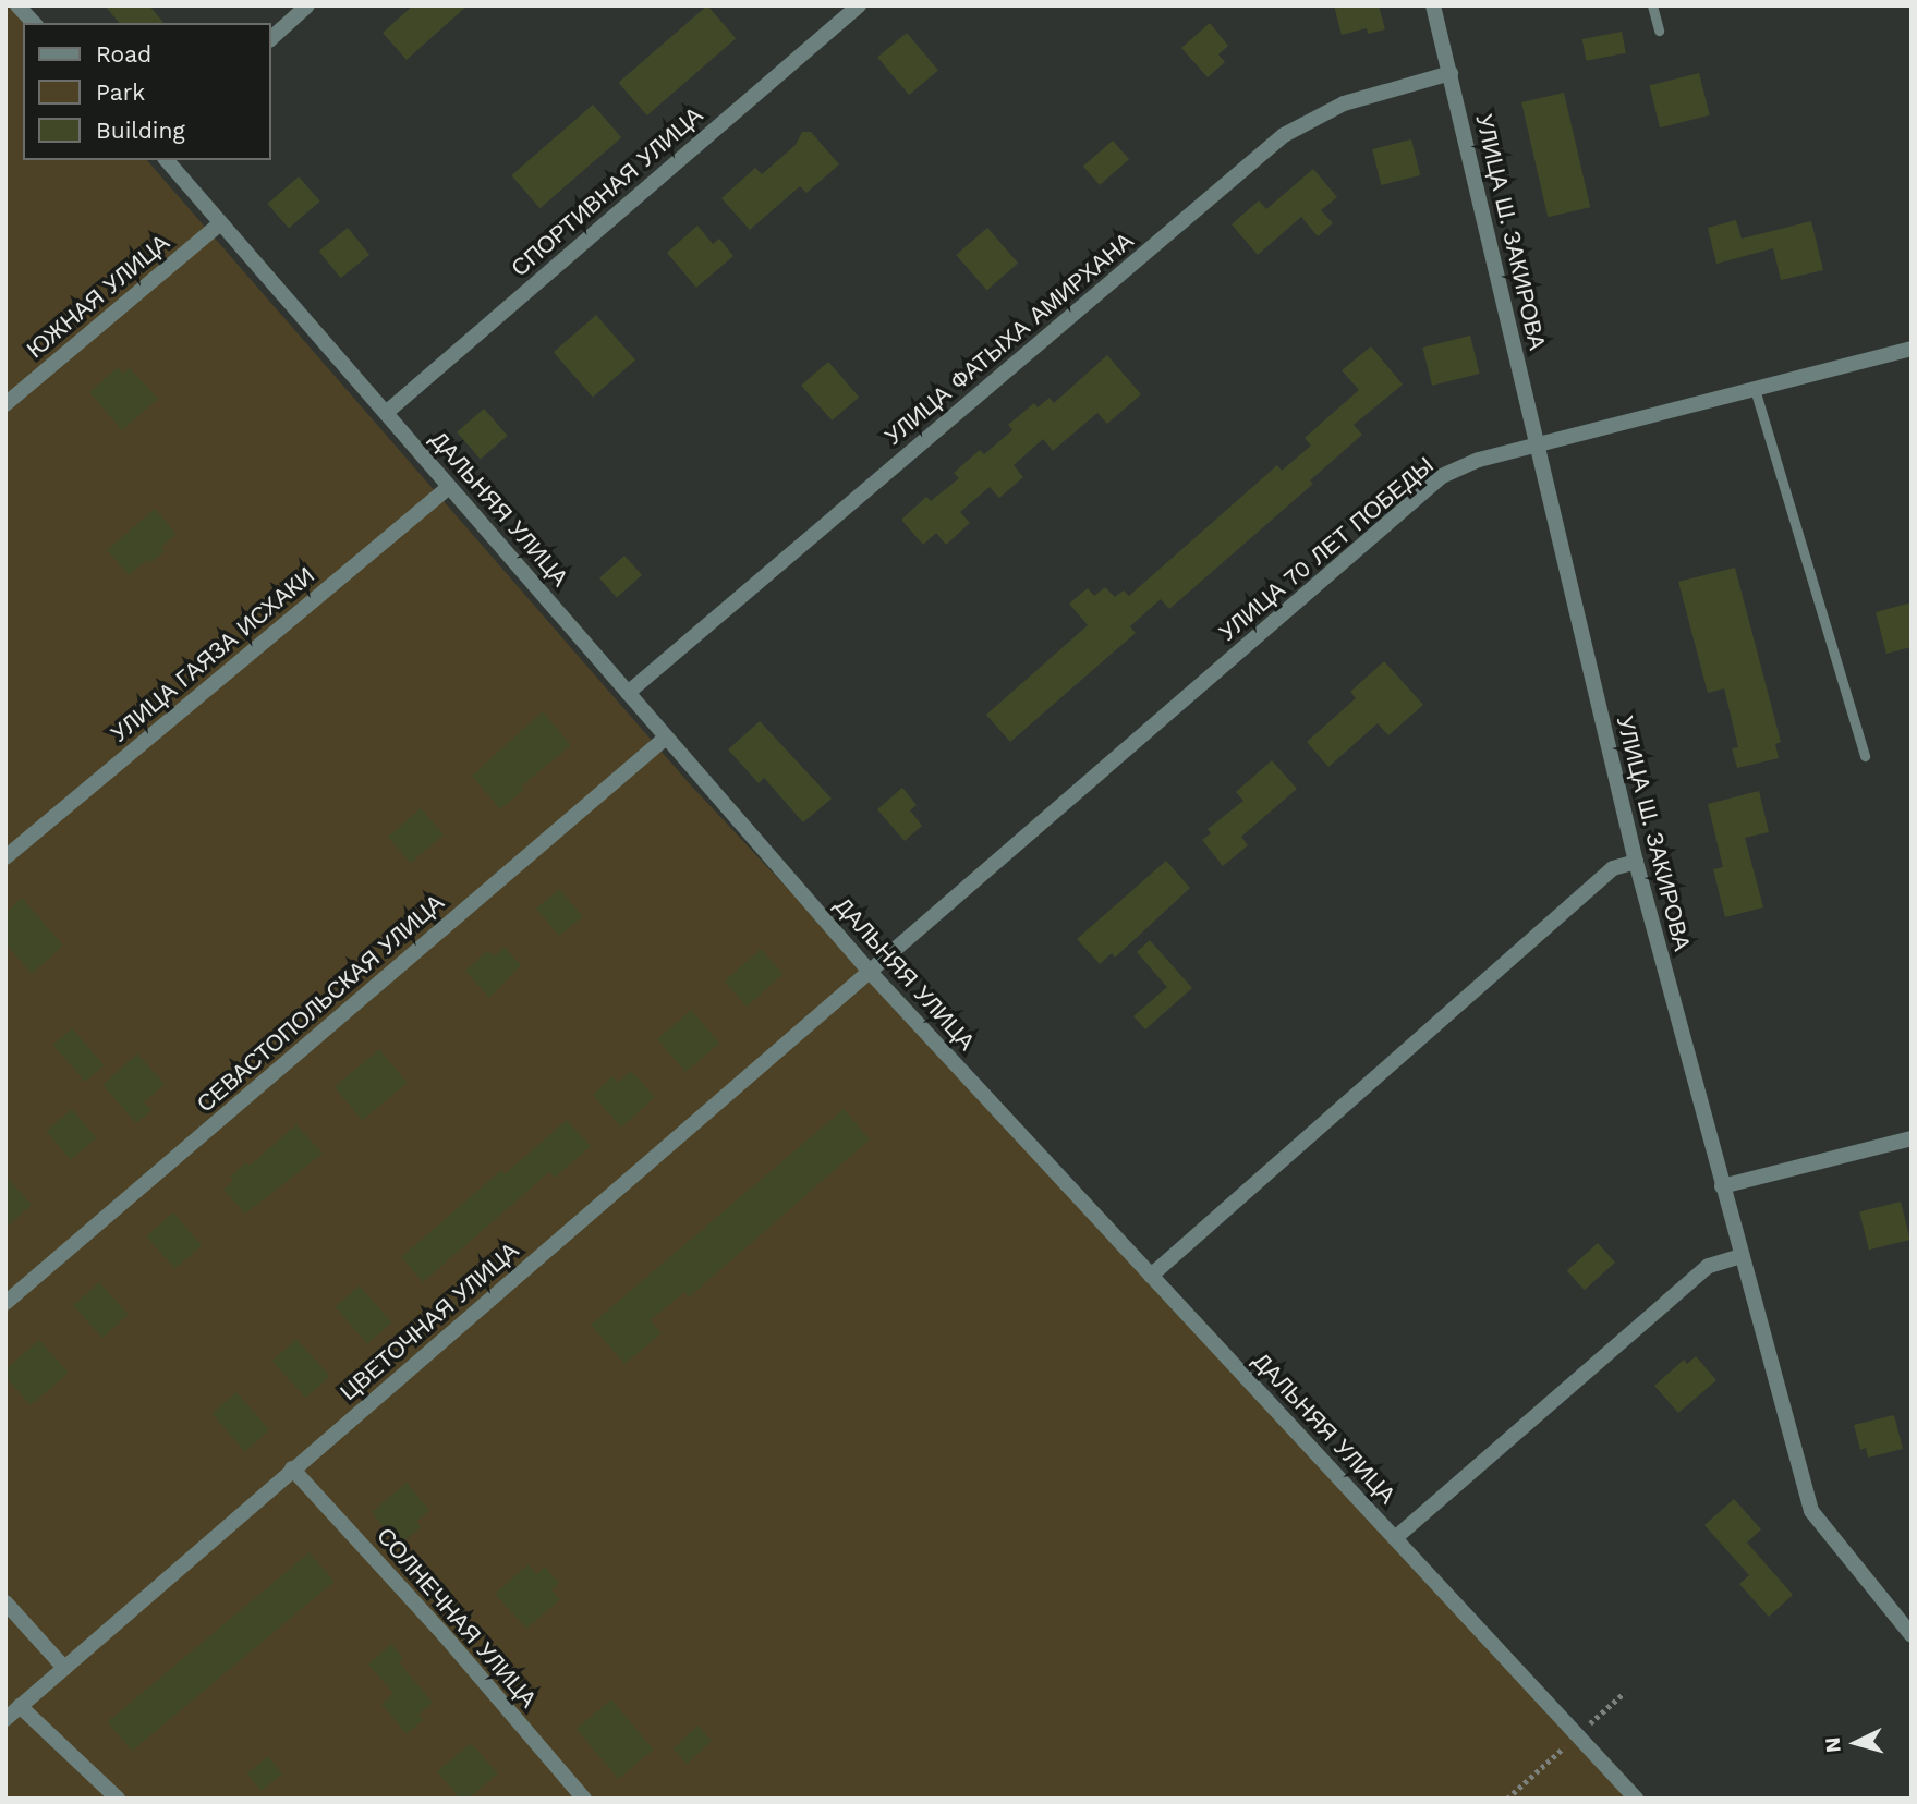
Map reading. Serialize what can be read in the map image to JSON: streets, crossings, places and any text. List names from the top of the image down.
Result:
{
  "streets": {
    "street": [
      "СПОРТИВНАЯ УЛИЦА",
      "УЛИЦА Ш. ЗАКИРОВА",
      "ЮЖНАЯ УЛИЦА",
      "УЛИЦА ФАТЫХА АМИРХАНА",
      "ДАЛЬНЯЯ УЛИЦА",
      "УЛИЦА 70 ЛЕТ ПОБЕДЫ",
      "УЛИЦА ГАЯЗА ИСХАКИ",
      "СЕВАСТОПОЛЬСКАЯ УЛИЦА",
      "ЦВЕТОЧНАЯ УЛИЦА",
      "СОЛНЕЧНАЯ УЛИЦА"
    ]
  },
  "crossings": [
    ["СПОРТИВНАЯ УЛИЦА", "ДАЛЬНЯЯ УЛИЦА"],
    ["УЛИЦА Ш. ЗАКИРОВА", "УЛИЦА ФАТЫХА АМИРХАНА"],
    ["УЛИЦА Ш. ЗАКИРОВА", "УЛИЦА 70 ЛЕТ ПОБЕДЫ"],
    ["ЮЖНАЯ УЛИЦА", "ДАЛЬНЯЯ УЛИЦА"],
    ["УЛИЦА ФАТЫХА АМИРХАНА", "ДАЛЬНЯЯ УЛИЦА"],
    ["ДАЛЬНЯЯ УЛИЦА", "УЛИЦА 70 ЛЕТ ПОБЕДЫ"],
    ["ДАЛЬНЯЯ УЛИЦА", "УЛИЦА ГАЯЗА ИСХАКИ"],
    ["ДАЛЬНЯЯ УЛИЦА", "СЕВАСТОПОЛЬСКАЯ УЛИЦА"],
    ["ДАЛЬНЯЯ УЛИЦА", "ЦВЕТОЧНАЯ УЛИЦА"],
    ["УЛИЦА 70 ЛЕТ ПОБЕДЫ", "ЦВЕТОЧНАЯ УЛИЦА"],
    ["ЦВЕТОЧНАЯ УЛИЦА", "СОЛНЕЧНАЯ УЛИЦА"]
  ],
  "legend": ["Road", "Park", "Building"],
  "north": "left"
}
